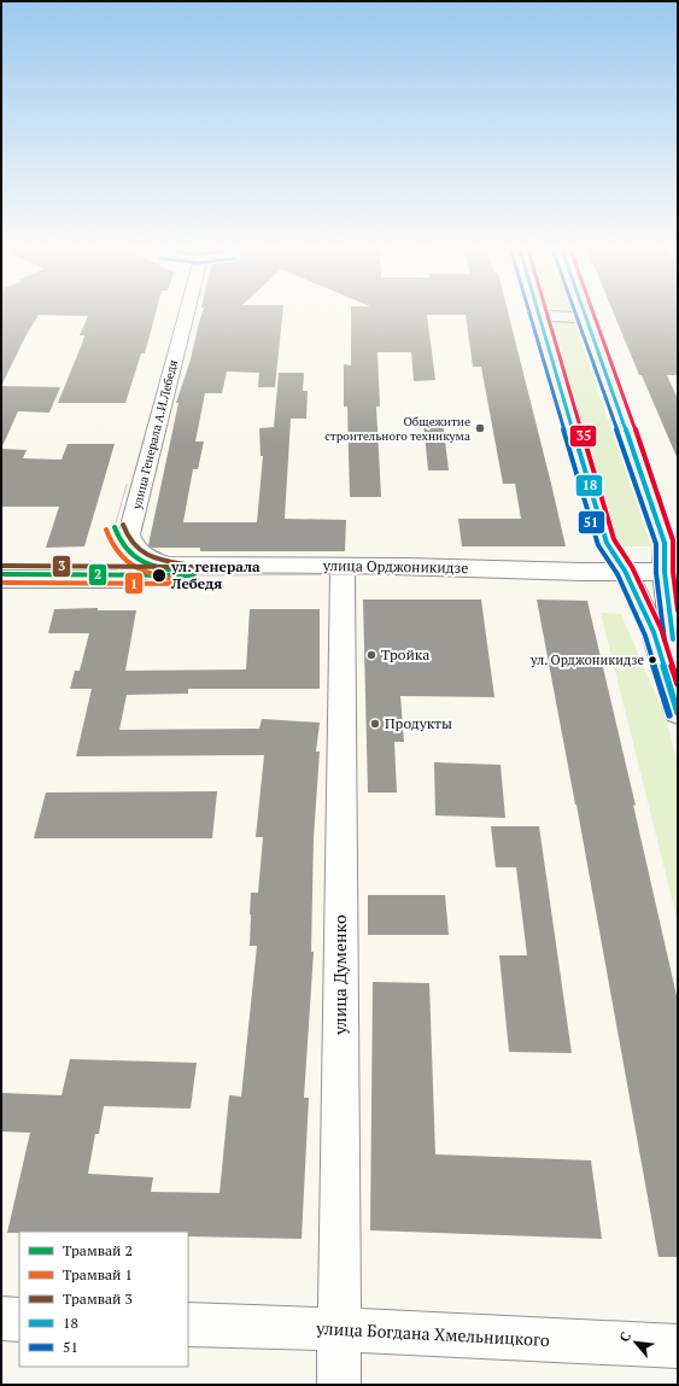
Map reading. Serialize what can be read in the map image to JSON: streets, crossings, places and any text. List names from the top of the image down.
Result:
{
  "streets": {
    "street": [
      "улица Генерала А.И.Лебедя",
      "улица Орджоникидзе",
      "улица Думенко",
      "улица Богдана Хмельницкого"
    ]
  },
  "crossings": [
    ["улица Генерала А.И.Лебедя", "улица Орджоникидзе"],
    ["улица Орджоникидзе", "улица Думенко"],
    ["улица Думенко", "улица Богдана Хмельницкого"]
  ],
  "places": [
    "Общежитие строительного техникума",
    "ул. генерала Лебедя",
    "Тройка",
    "ул. Орджоникидзе",
    "Продукты"
  ],
  "lines": [
    "transit line 18",
    "transit line 51",
    "transit line 35",
    "tram line 3",
    "tram line 2",
    "tram line 1"
  ],
  "legend": [
    "Трамвай 2",
    "Трамвай 1",
    "Трамвай 3",
    "18",
    "51"
  ],
  "north": "top left"
}
